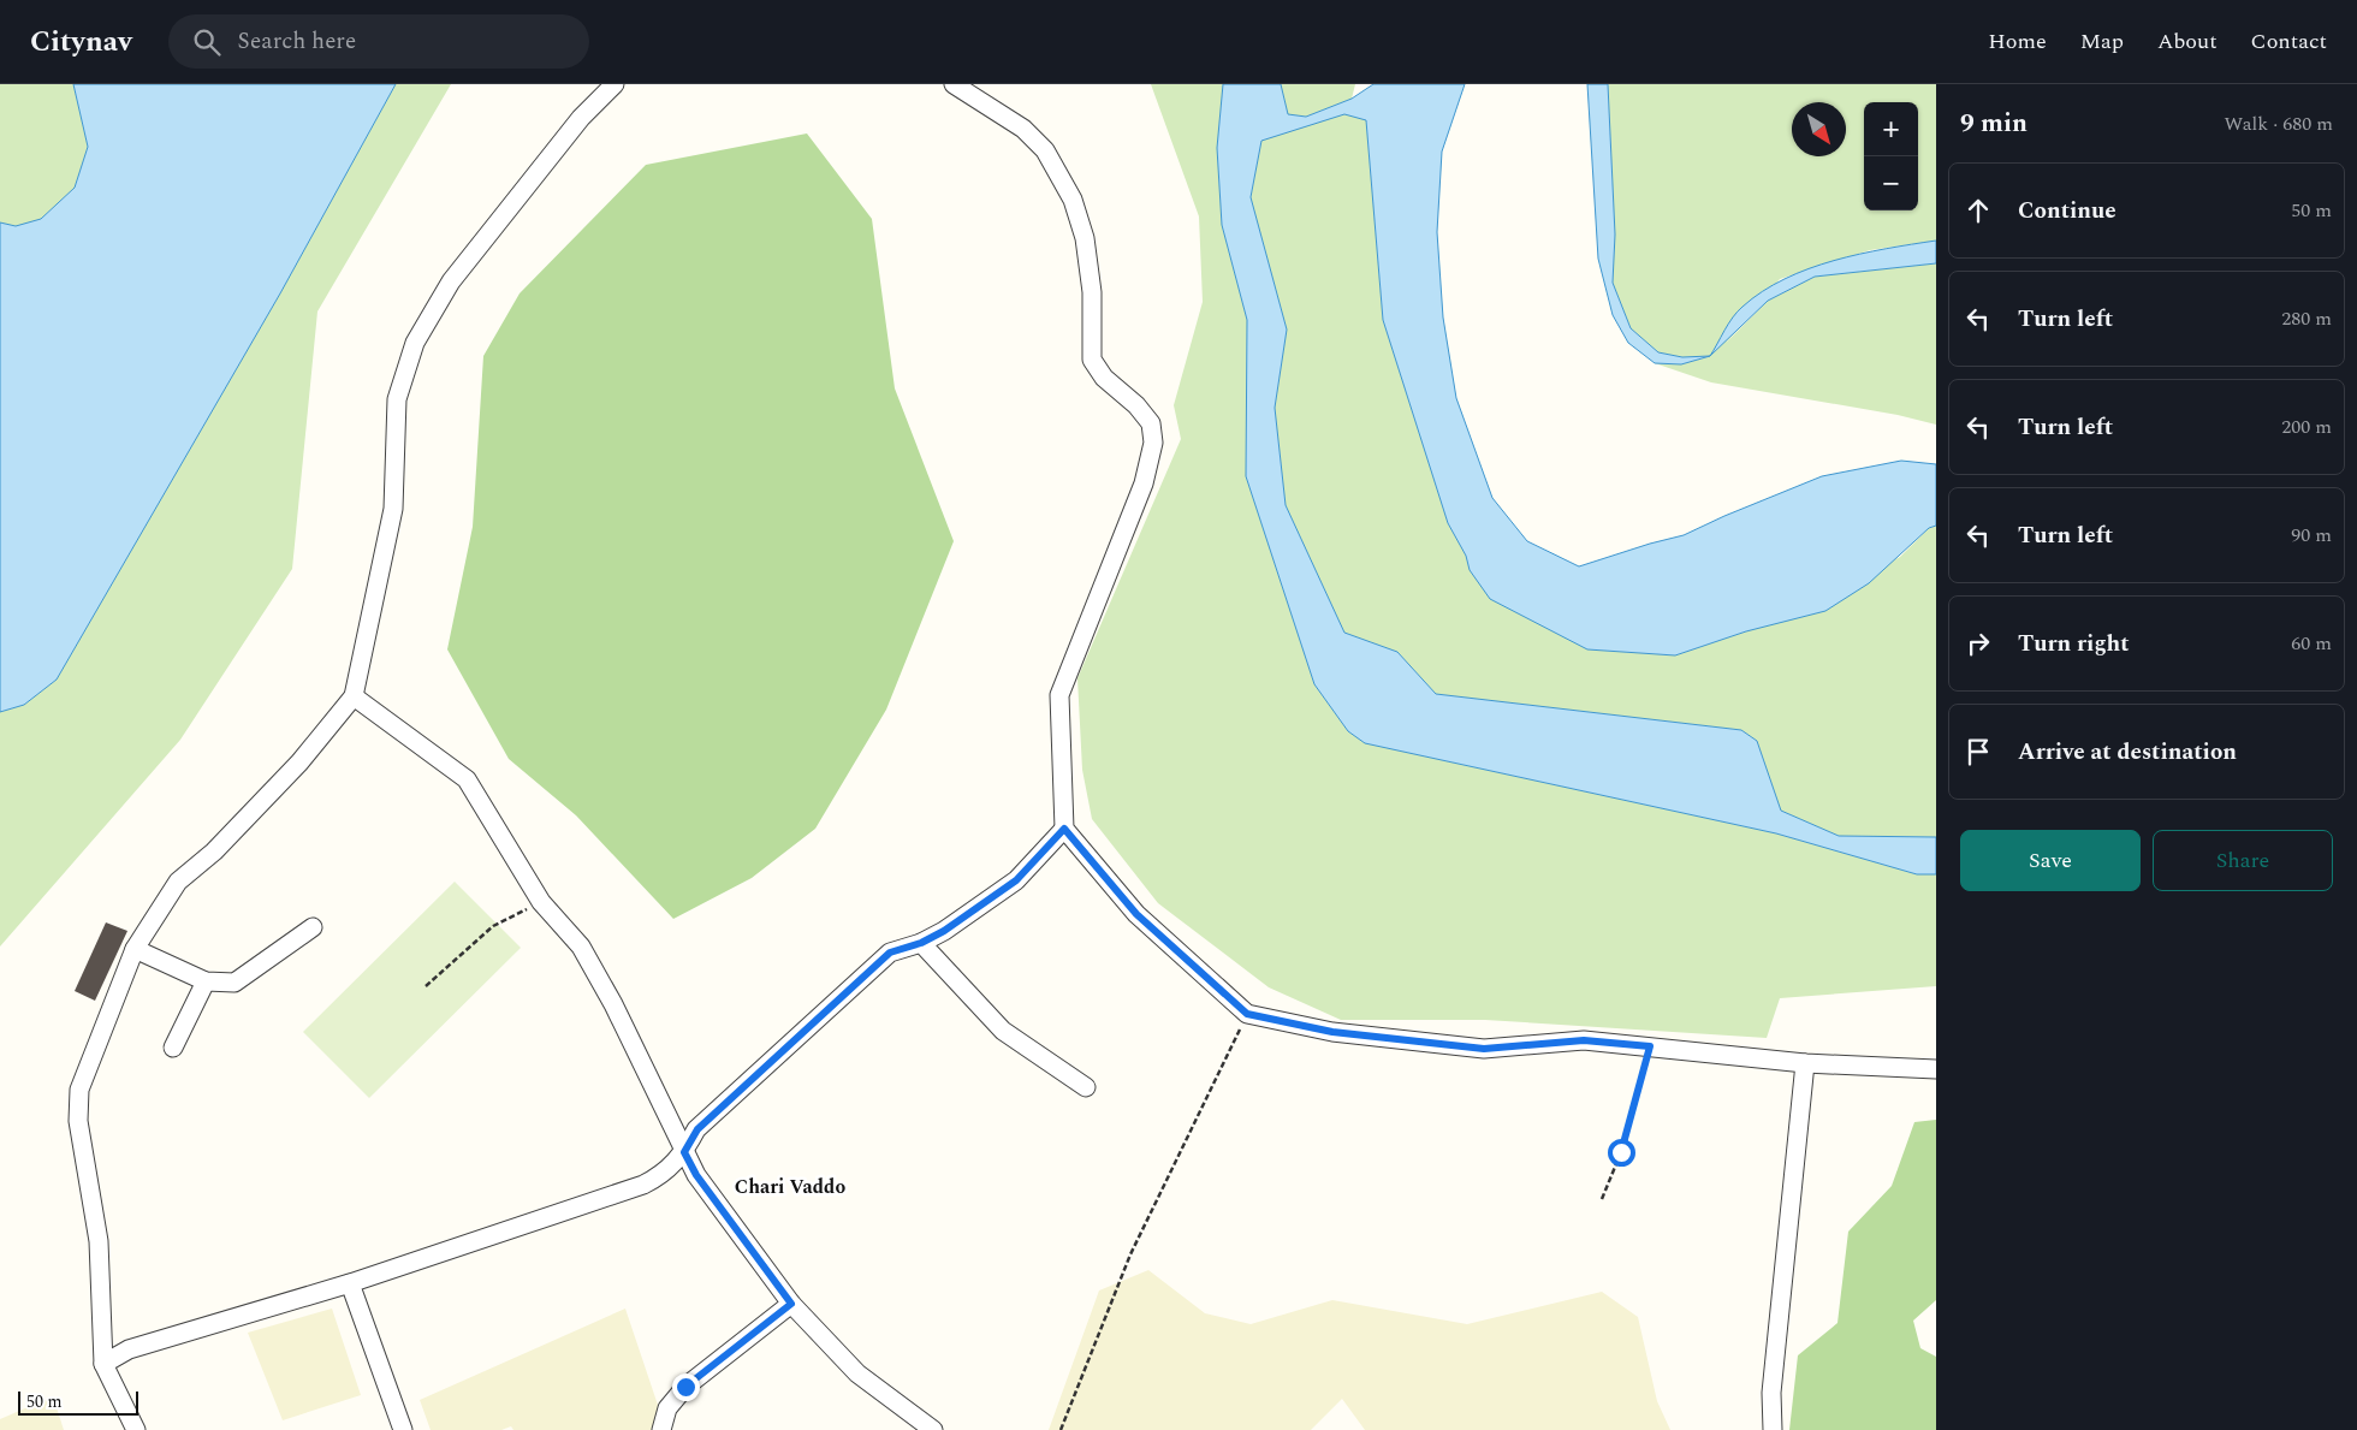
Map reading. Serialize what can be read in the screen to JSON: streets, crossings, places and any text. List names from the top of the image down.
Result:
{
  "districts": ["Chari Vaddo"],
  "scale_bar": "50 m",
  "north": "bottom right",
  "page": {
    "header": "Citynav",
    "search": "Search here",
    "nav": [
      "Home",
      "Map",
      "About",
      "Contact"
    ],
    "heading": ["9 min", "Walk · 680 m"],
    "map_buttons": ["+", "−"],
    "list": [
      ["Continue", "50 m"],
      ["Turn left", "280 m"],
      ["Turn left", "200 m"],
      ["Turn left", "90 m"],
      ["Turn right", "60 m"],
      "Arrive at destination"
    ],
    "buttons": ["Save", "Share"],
    "scale": "50 m"
  }
}
